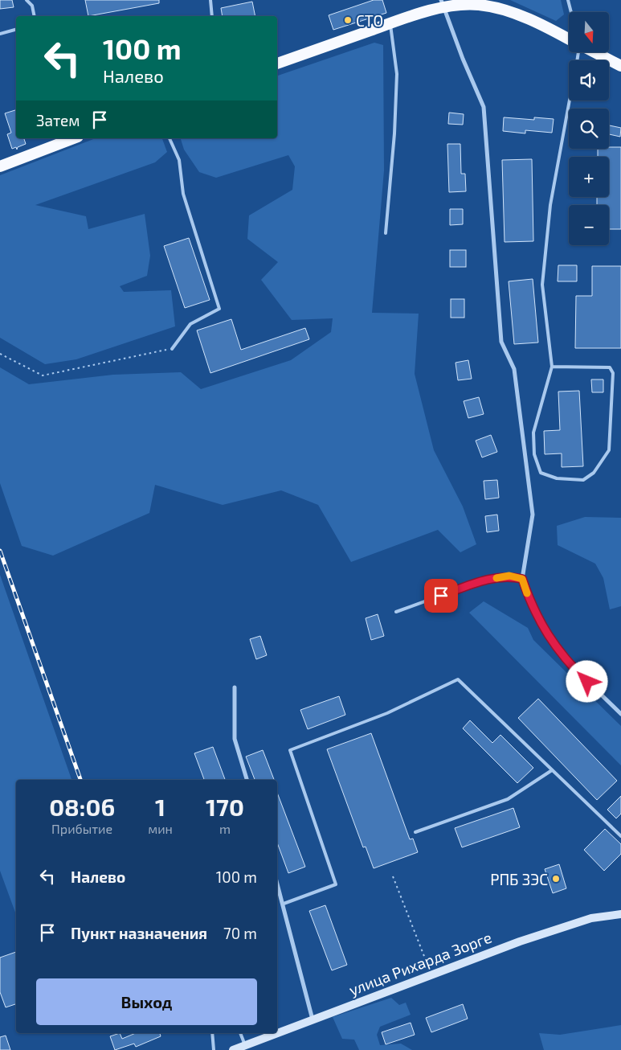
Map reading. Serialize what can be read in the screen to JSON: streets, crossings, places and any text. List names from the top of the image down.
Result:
{
  "streets": {
    "main road": ["улица Рихарда Зорге"]
  },
  "places": ["СТО", "РПБ ЗЭС"],
  "north": "bottom",
  "page": {
    "map_buttons": ["+", "−"],
    "turn": ["100 m", "Налево"],
    "then": "Затем",
    "eta": [
      "08:06",
      "Прибытие",
      "1",
      "мин",
      "170",
      "m"
    ],
    "list": [
      {
        "name": "Налево",
        "value": "100 m"
      },
      {
        "name": "Пункт назначения",
        "value": "70 m"
      }
    ],
    "buttons": "Выход"
  }
}
